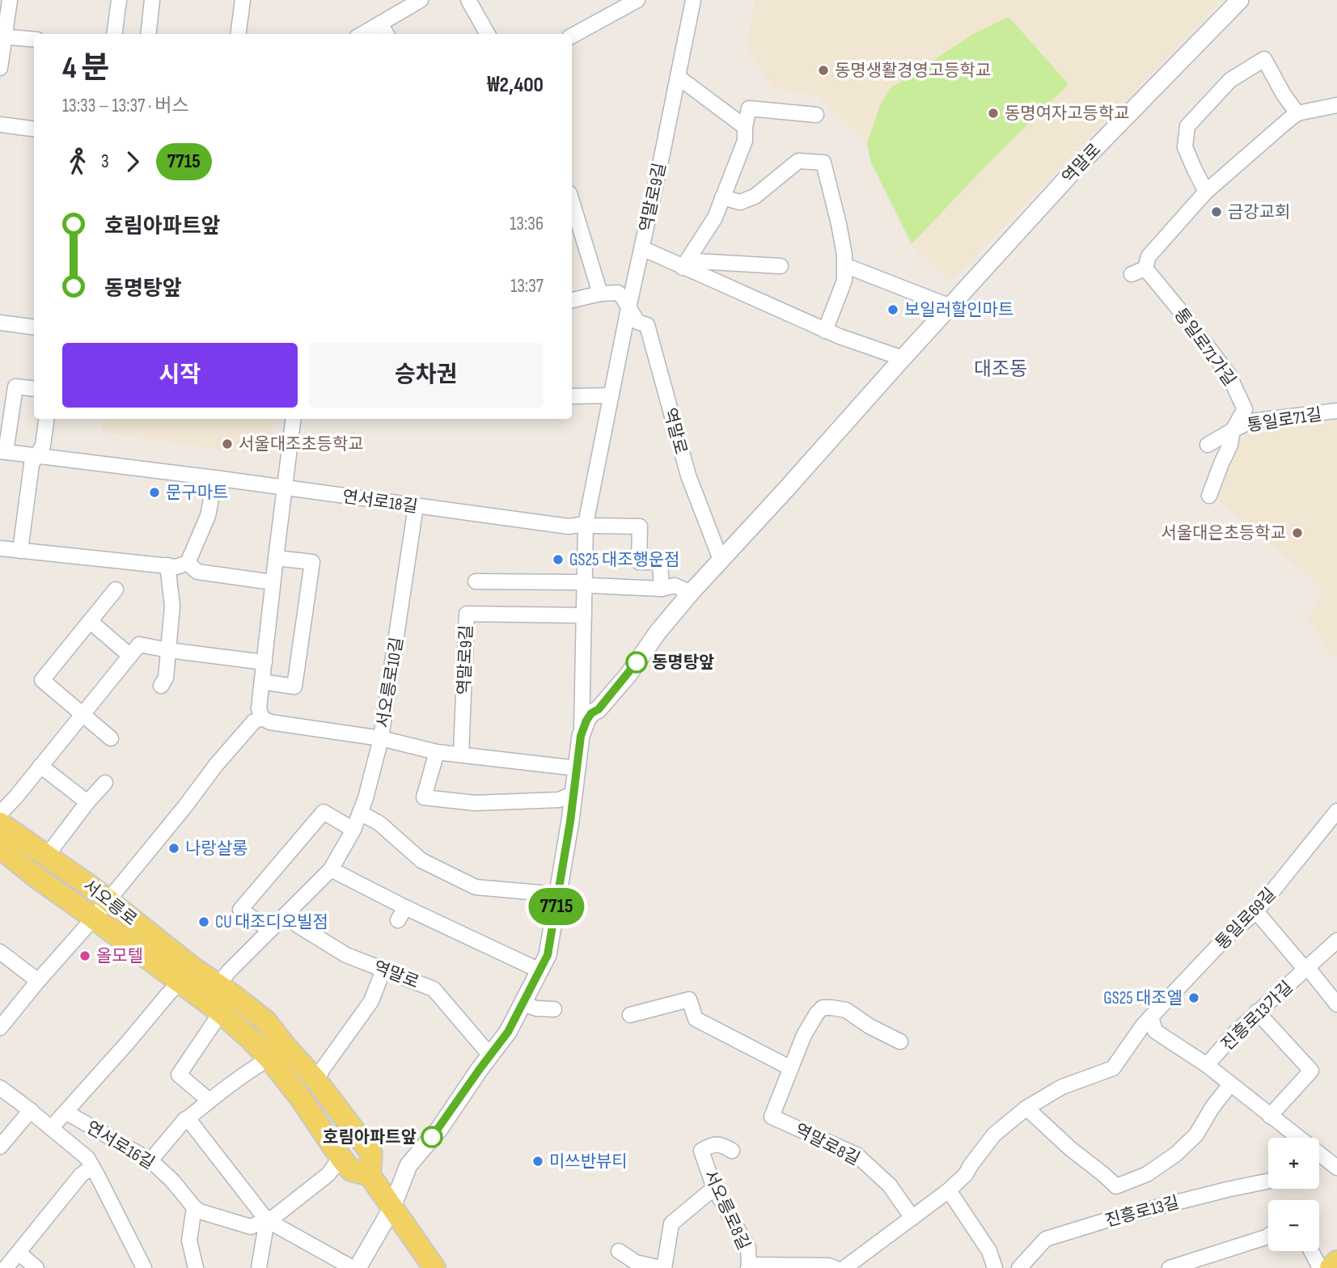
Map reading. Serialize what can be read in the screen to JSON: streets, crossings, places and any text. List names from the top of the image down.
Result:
{
  "streets": {
    "main road": ["서오릉로"],
    "street": [
      "역말로",
      "역말로9길",
      "통일로71가길",
      "통일로71길",
      "연서로18길",
      "서오릉로10길",
      "통일로69길",
      "진흥로13가길",
      "역말로8길",
      "연서로16길",
      "서오릉로8길",
      "진흥로13길"
    ]
  },
  "crossings": [
    ["역말로", "역말로9길"],
    ["역말로", "서오릉로"],
    ["역말로9길", "연서로18길"],
    ["통일로71가길", "통일로71길"],
    ["연서로18길", "서오릉로10길"]
  ],
  "districts": ["대조동"],
  "places": [
    "동명생활경영고등학교",
    "동명여자고등학교",
    "금강교회",
    "보일러할인마트",
    "서울대조초등학교",
    "문구마트",
    "서울대은초등학교",
    "GS25 대조행운점",
    "동명탕앞",
    "나랑살롱",
    "CU 대조디오빌점",
    "올모텔",
    "GS25 대조엘",
    "호림아파트앞",
    "미쓰반뷰티"
  ],
  "lines": ["bus line 7715"],
  "page": {
    "on_map": "7715",
    "heading": ["4 분", "13:33 – 13:37 · 버스", "₩2,400"],
    "legs": ["3", "7715"],
    "list": [
      {
        "name": "호림아파트앞",
        "value": "13:36"
      },
      {
        "name": "동명탕앞",
        "value": "13:37"
      }
    ],
    "buttons": ["시작", "승차권"],
    "map_buttons": ["+", "−"]
  }
}
